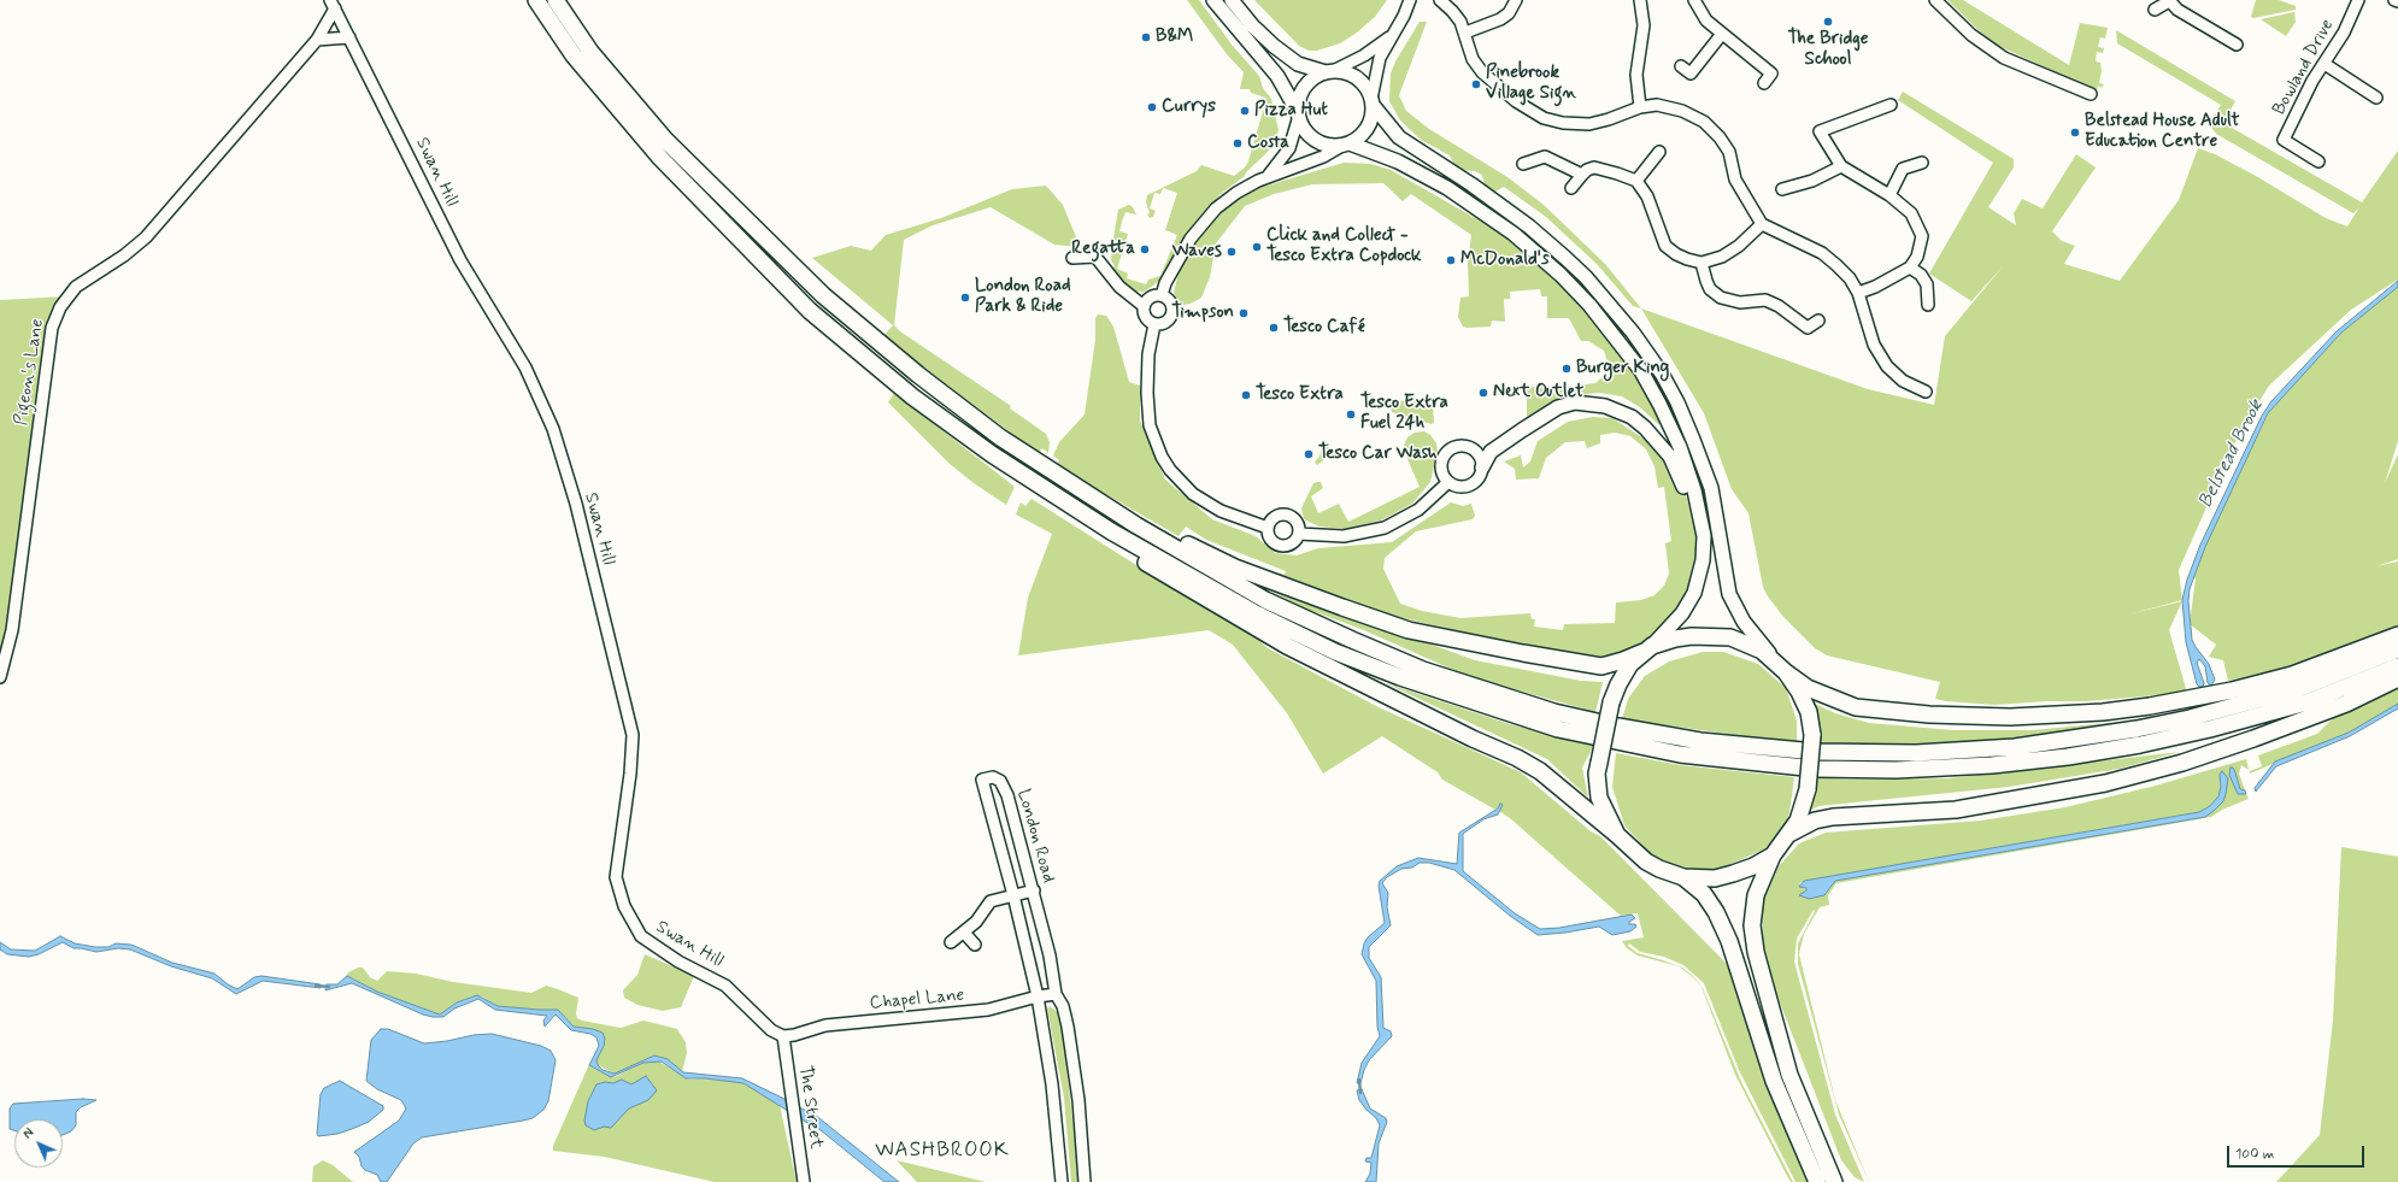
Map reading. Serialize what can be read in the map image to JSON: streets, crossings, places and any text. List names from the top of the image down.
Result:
{
  "streets": {
    "street": [
      "Bowland Drive",
      "Swan Hill",
      "Pigeon's Lane",
      "London Road",
      "Chapel Lane",
      "The Street"
    ]
  },
  "crossings": [
    ["Swan Hill", "Pigeon's Lane"],
    ["Swan Hill", "Chapel Lane"],
    ["Swan Hill", "The Street"],
    ["London Road", "Chapel Lane"],
    ["Chapel Lane", "The Street"]
  ],
  "districts": ["WASHBROOK"],
  "water": ["Belstead Brook"],
  "places": [
    "The Bridge School",
    "B&M",
    "Pinebrook Village Sign",
    "Currys",
    "Pizza Hut",
    "Belstead House Adult Education Centre",
    "Costa",
    "Click and Collect - Tesco Extra Copdock",
    "Regatta",
    "Waves",
    "McDonald's",
    "London Road Park & Ride",
    "Timpson",
    "Tesco Café",
    "Burger King",
    "Next Outlet",
    "Tesco Extra",
    "Tesco Extra Fuel 24h",
    "Tesco Car Wash"
  ],
  "scale_bar": "100 m",
  "north": "top left"
}
